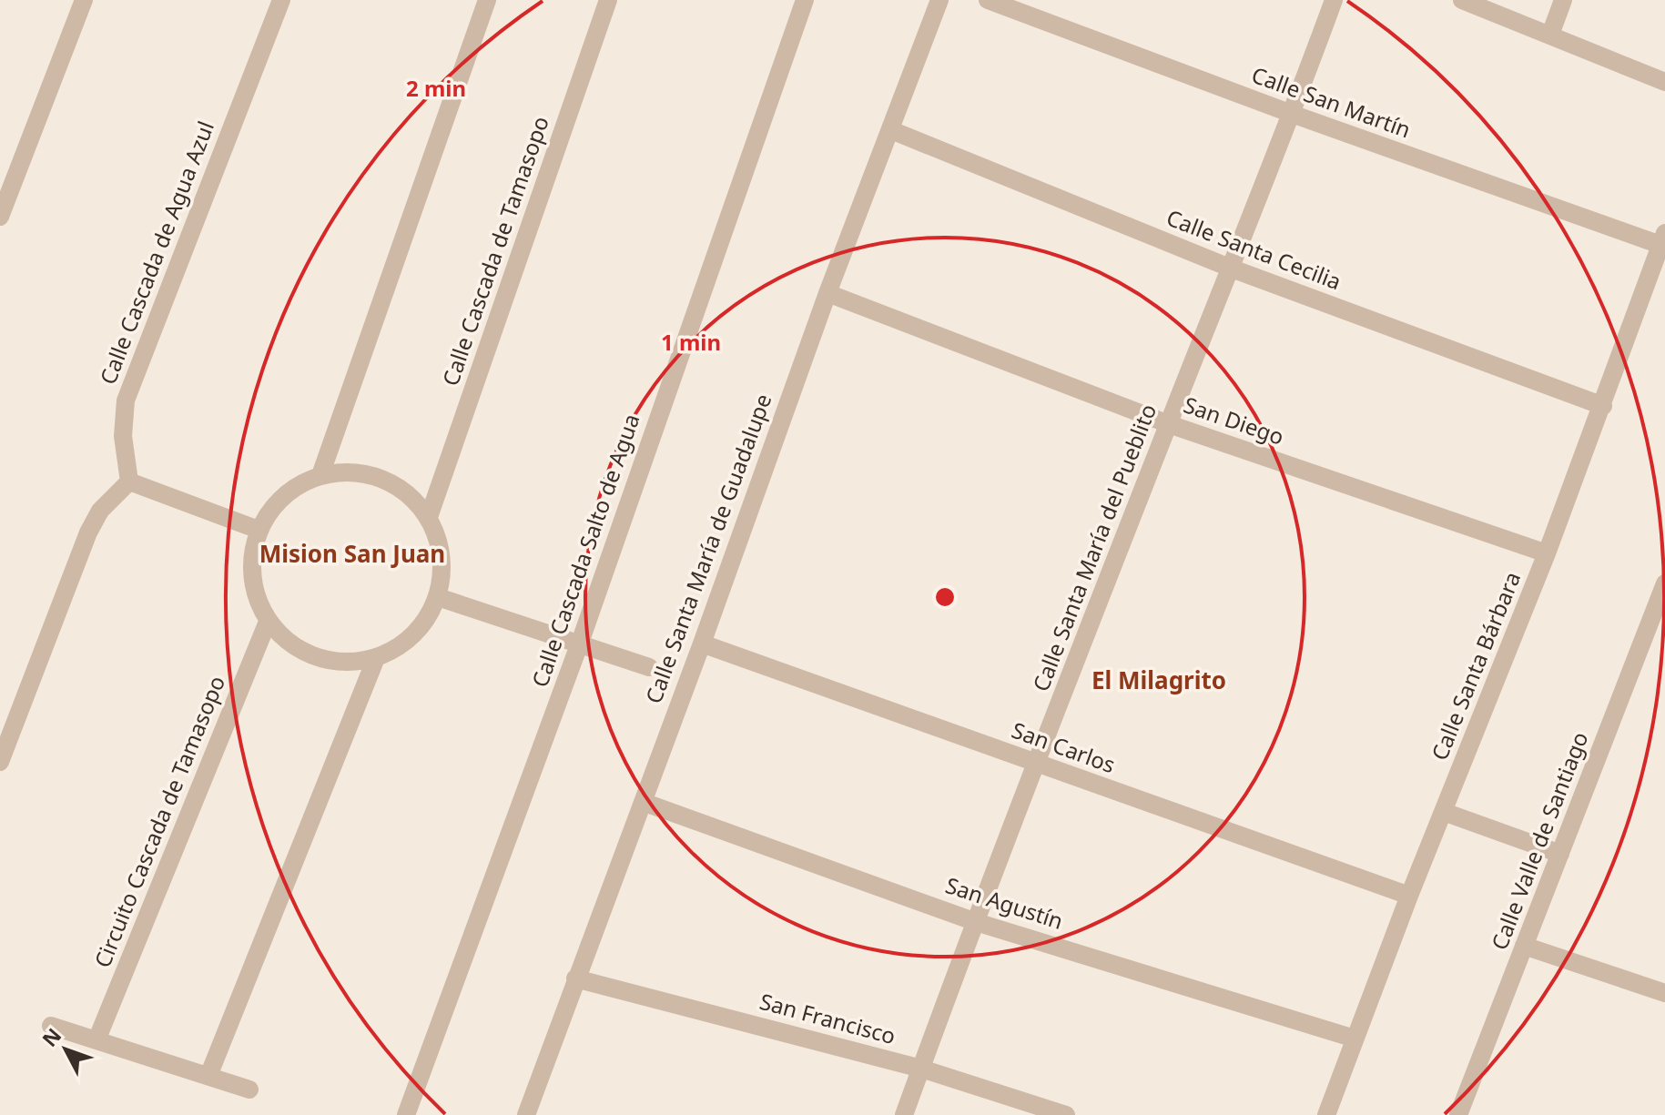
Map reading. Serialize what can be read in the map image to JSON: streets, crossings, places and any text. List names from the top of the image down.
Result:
{
  "streets": {
    "street": [
      "Calle San Martín",
      "Calle Santa Cecilia",
      "Calle Cascada de Tamasopo",
      "Calle Cascada de Agua Azul",
      "San Diego",
      "Calle Santa María del Pueblito",
      "Calle Santa María de Guadalupe",
      "Calle Cascada Salto de Agua",
      "Calle Santa Bárbara",
      "San Carlos",
      "Circuito Cascada de Tamasopo",
      "Calle Valle de Santiago",
      "San Agustín",
      "San Francisco"
    ]
  },
  "crossings": [
    ["Calle San Martín", "Calle Santa María del Pueblito"],
    ["Calle San Martín", "Calle Santa Bárbara"],
    ["Calle Santa Cecilia", "Calle Santa María del Pueblito"],
    ["Calle Santa Cecilia", "Calle Santa María de Guadalupe"],
    ["Calle Santa Cecilia", "Calle Santa Bárbara"],
    ["Calle Cascada de Tamasopo", "Circuito Cascada de Tamasopo"],
    ["San Diego", "Calle Santa María del Pueblito"],
    ["San Diego", "Calle Santa María de Guadalupe"],
    ["San Diego", "Calle Santa Bárbara"],
    ["Calle Santa María del Pueblito", "San Carlos"],
    ["Calle Santa María del Pueblito", "San Agustín"],
    ["Calle Santa María del Pueblito", "San Francisco"],
    ["Calle Santa María de Guadalupe", "San Carlos"],
    ["Calle Santa María de Guadalupe", "San Agustín"],
    ["Calle Santa María de Guadalupe", "San Francisco"],
    ["Calle Santa Bárbara", "San Carlos"],
    ["Calle Santa Bárbara", "San Agustín"]
  ],
  "districts": ["Mision San Juan", "El Milagrito"],
  "north": "top left",
  "rings": ["2 min", "1 min"]
}
